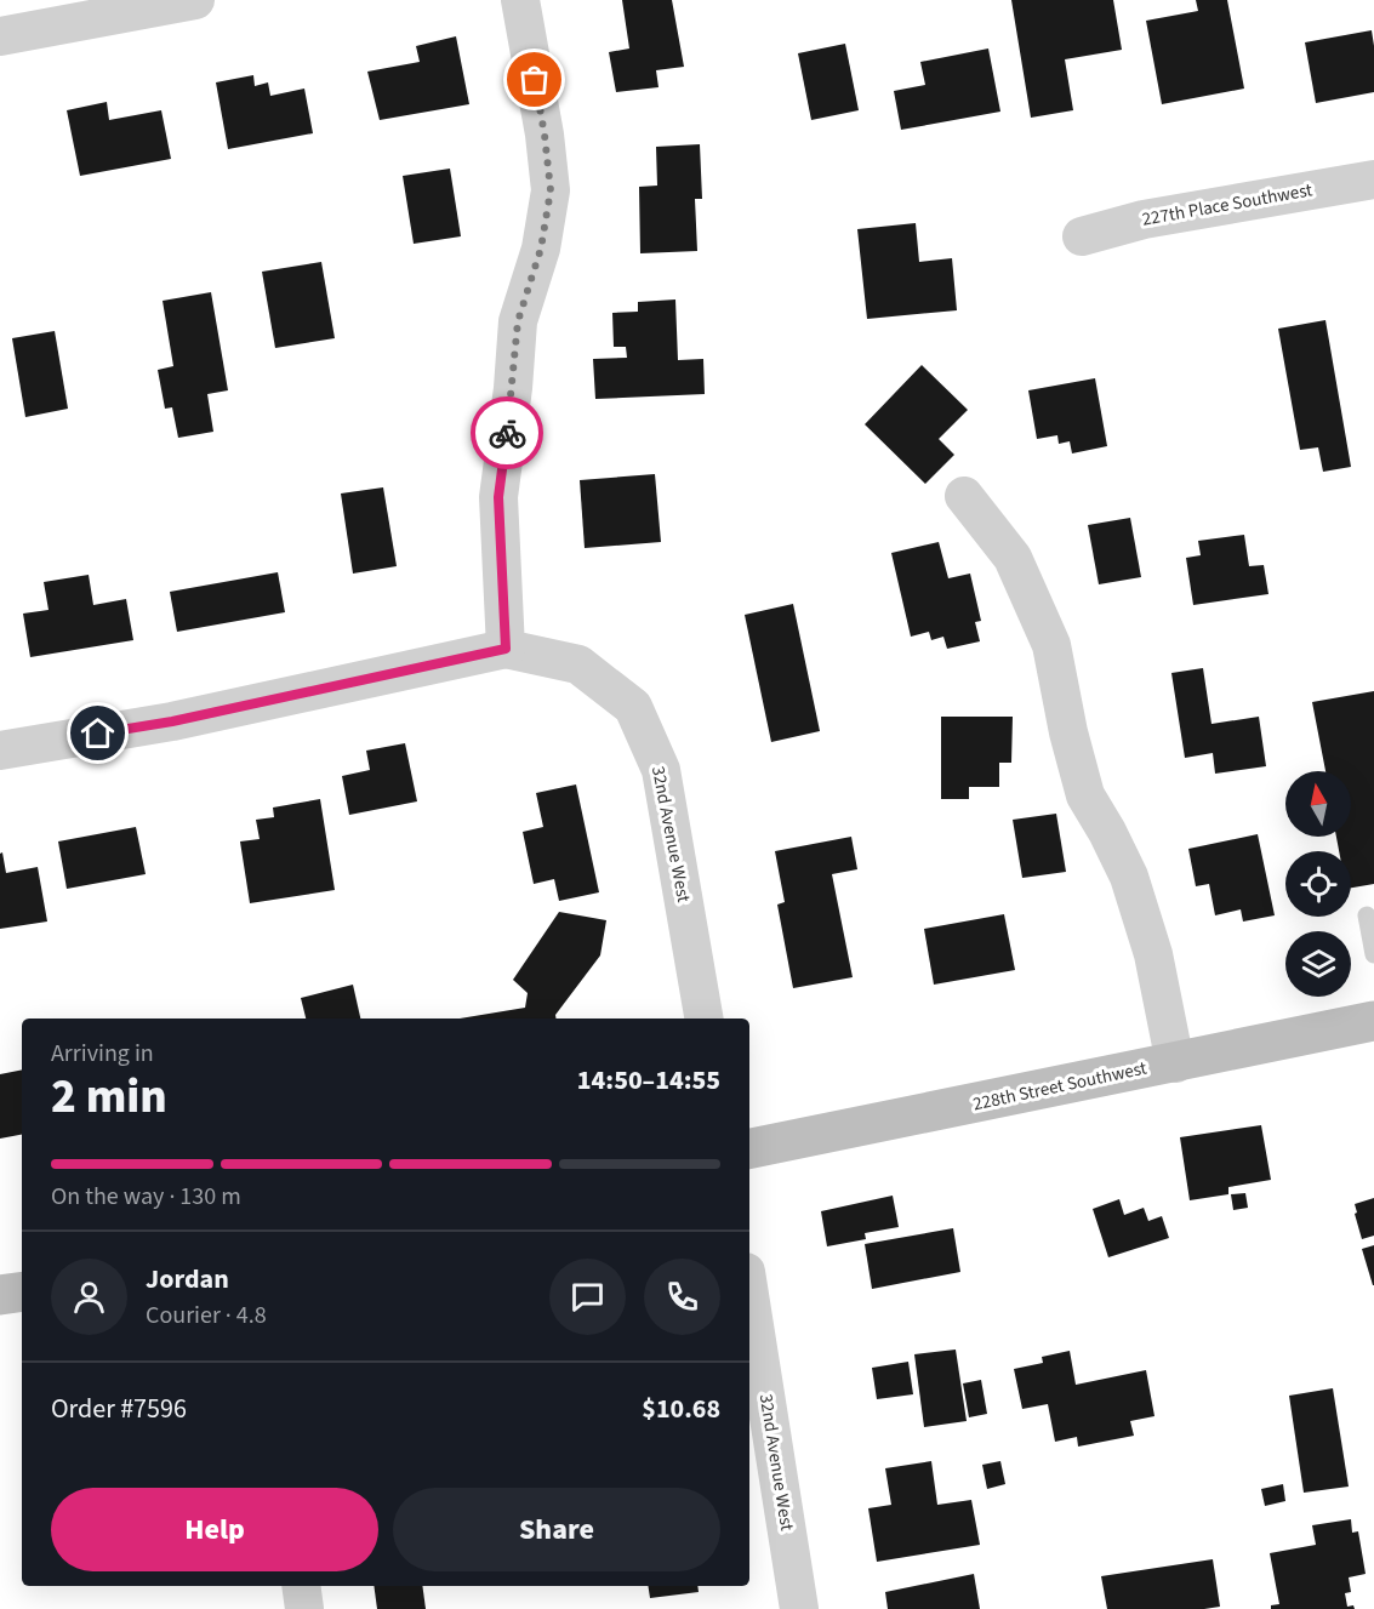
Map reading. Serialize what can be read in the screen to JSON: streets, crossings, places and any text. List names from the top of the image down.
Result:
{
  "streets": {
    "main road": ["228th Street Southwest"],
    "street": ["227th Place Southwest", "32nd Avenue West"]
  },
  "north": "top",
  "page": {
    "heading": ["2 min", "Arriving in", "14:50–14:55"],
    "panel": [
      "Jordan",
      "Courier · 4.8",
      "Order #7596",
      "$10.68"
    ],
    "bar": "On the way · 130 m",
    "buttons": ["Help", "Share"]
  }
}
